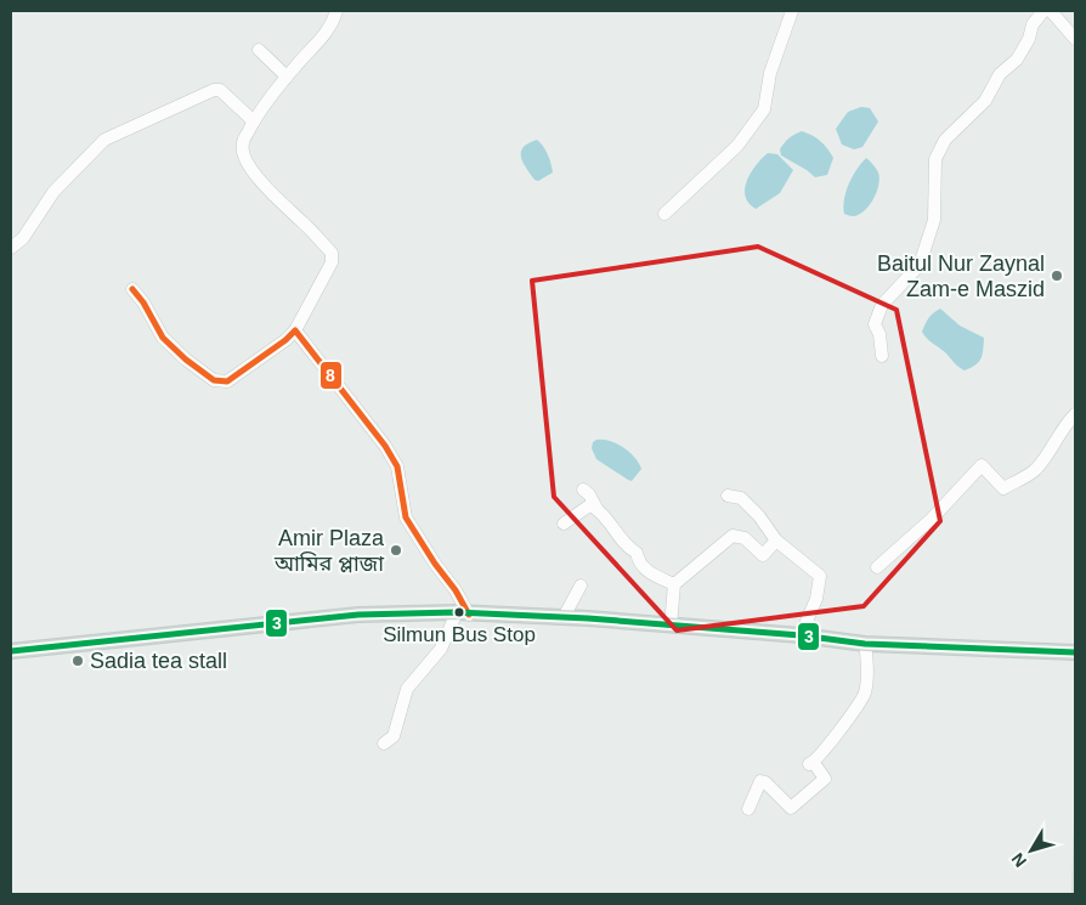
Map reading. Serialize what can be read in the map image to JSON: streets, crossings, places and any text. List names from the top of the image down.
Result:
{
  "places": [
    "Baitul Nur Zaynal Zam-e Maszid",
    "Amir Plaza আমির প্লাজা",
    "Silmun Bus Stop",
    "Sadia tea stall"
  ],
  "lines": ["transit line 8", "transit line 3"],
  "north": "bottom left"
}
